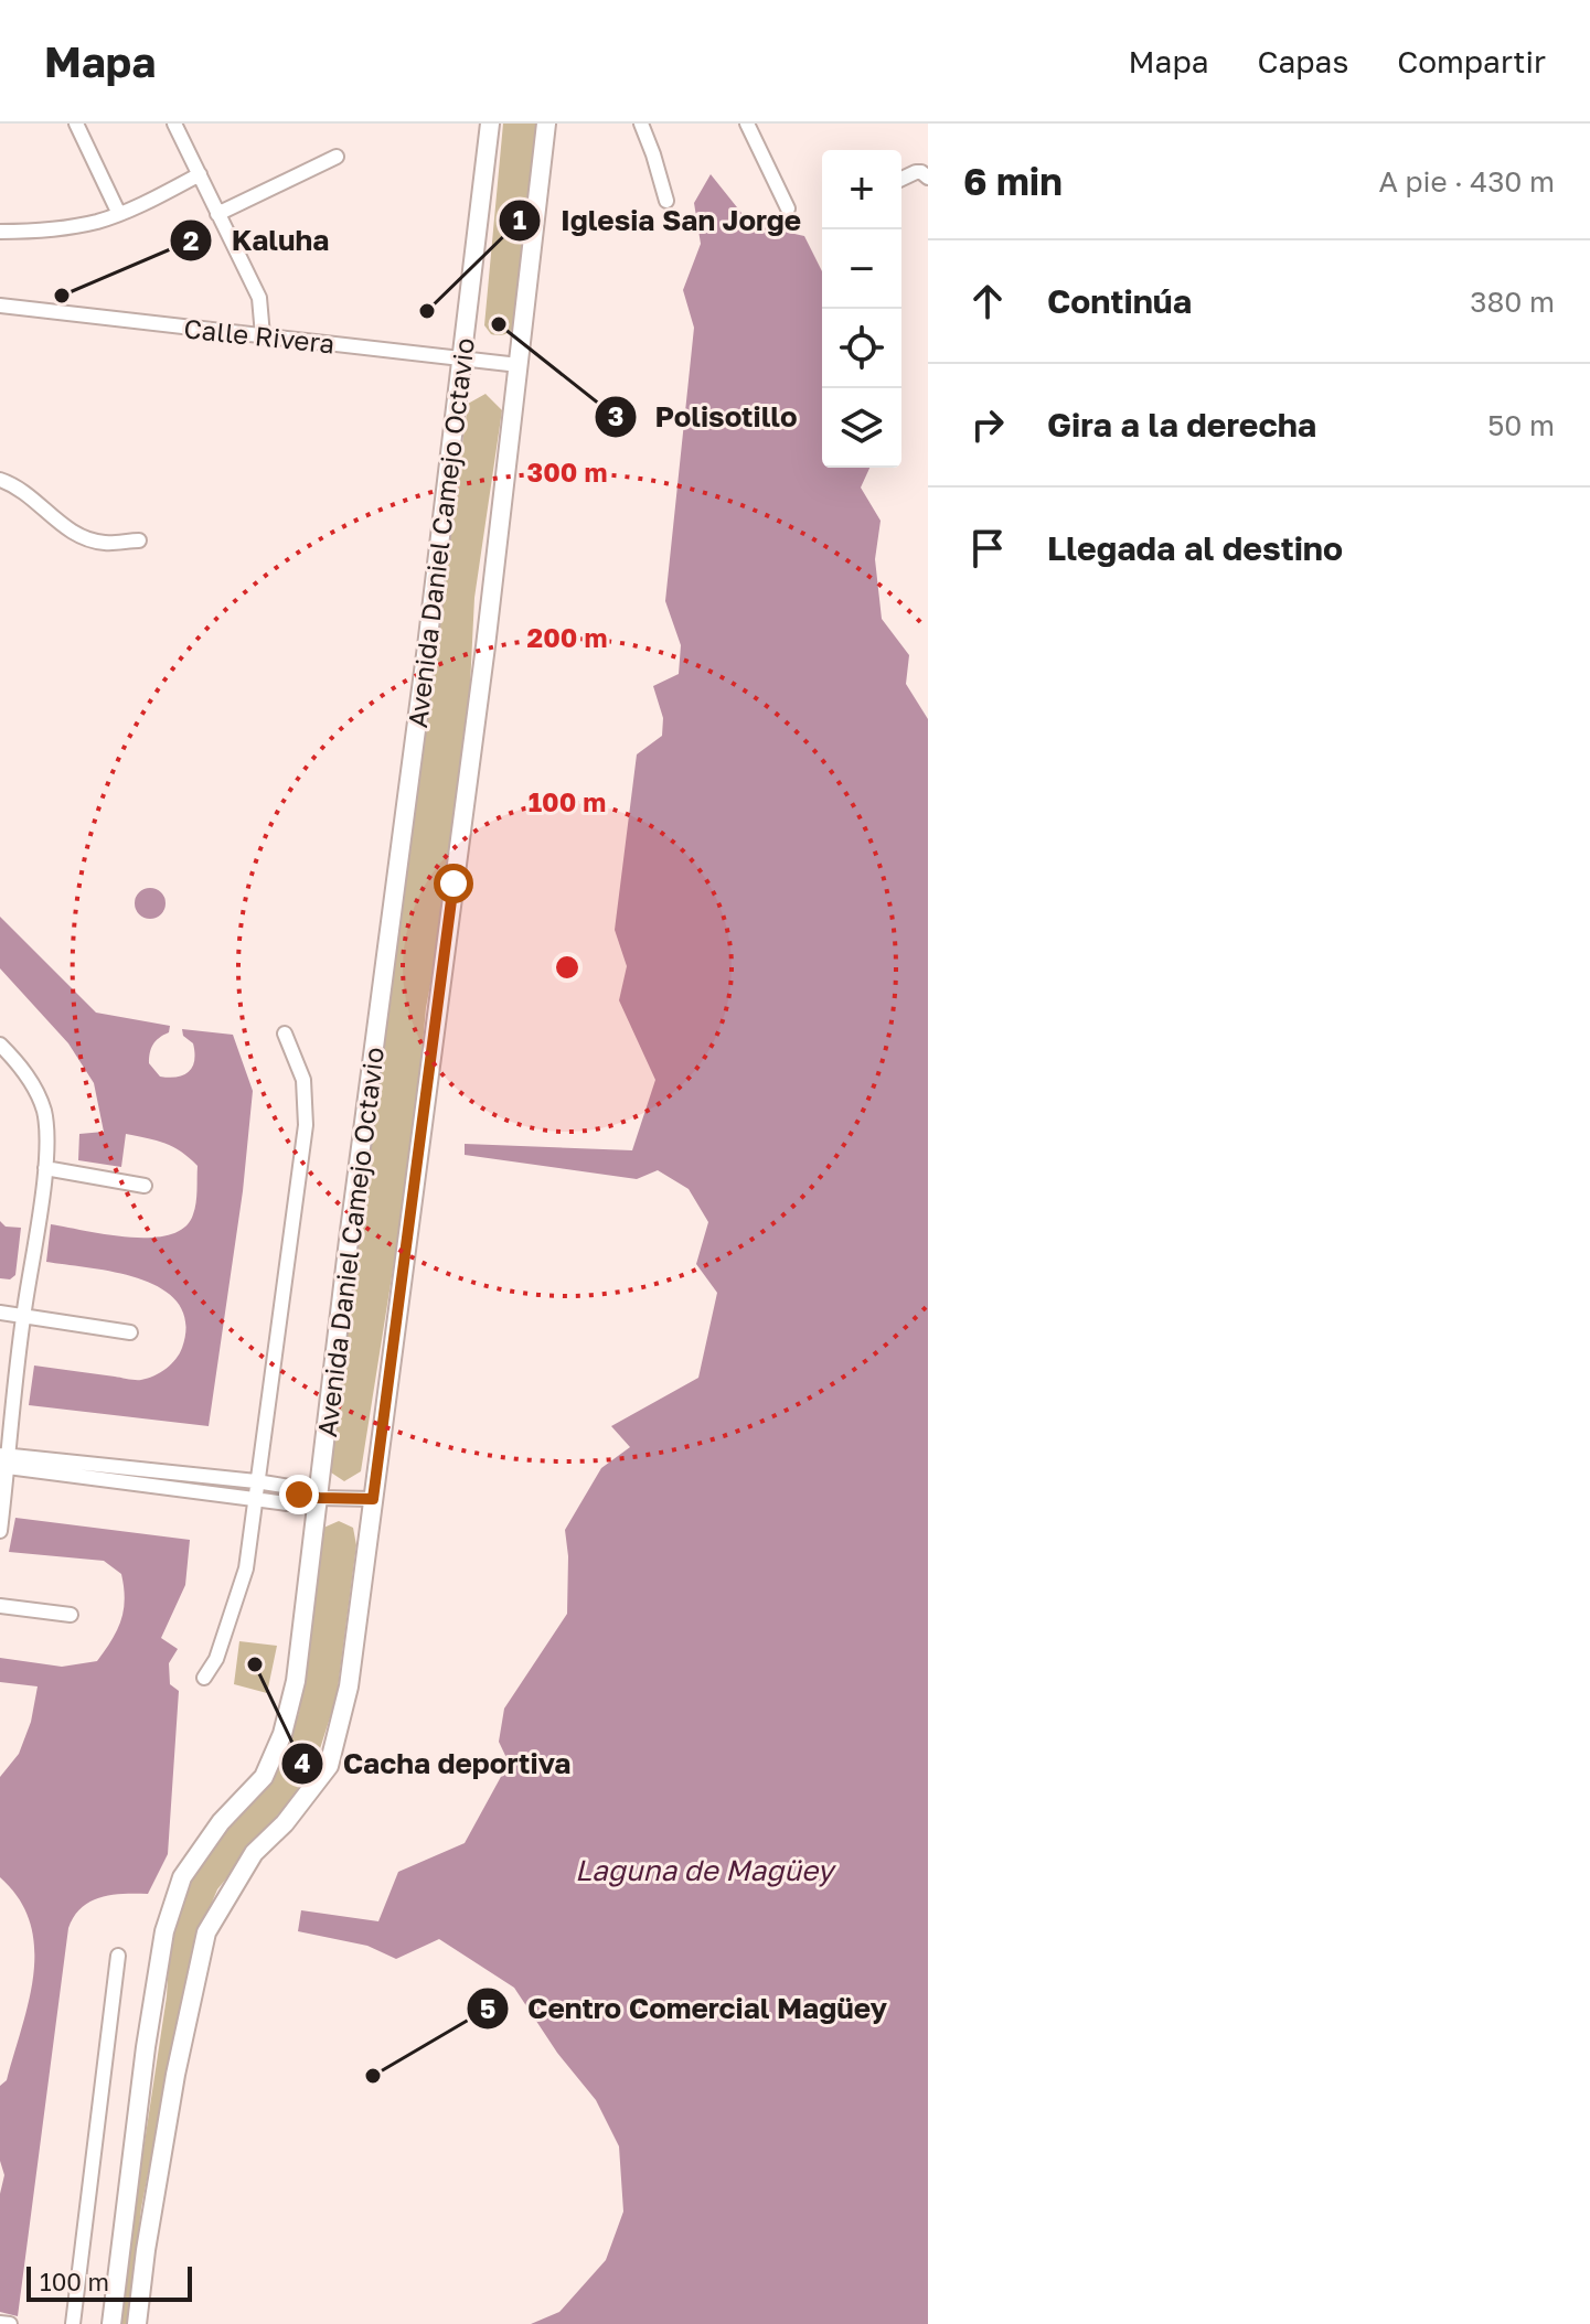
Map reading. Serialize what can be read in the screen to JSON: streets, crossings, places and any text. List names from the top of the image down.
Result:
{
  "streets": {
    "main road": ["Avenida Daniel Camejo Octavio"],
    "street": ["Calle Rivera"]
  },
  "crossings": [
    ["Calle Rivera", "Avenida Daniel Camejo Octavio"]
  ],
  "water": ["Laguna de Magüey"],
  "places": [
    "Kaluha",
    "Iglesia San Jorge",
    "Polisotillo",
    "Cacha deportiva",
    "Centro Comercial Magüey"
  ],
  "scale_bar": "100 m",
  "page": {
    "header": "Mapa",
    "nav": ["Mapa", "Capas", "Compartir"],
    "heading": ["6 min", "A pie · 430 m"],
    "map_buttons": ["+", "−"],
    "list": [
      ["Continúa", "380 m"],
      ["Gira a la derecha", "50 m"],
      "Llegada al destino"
    ],
    "scale": "100 m"
  },
  "rings": ["300 m", "200 m", "100 m"]
}
